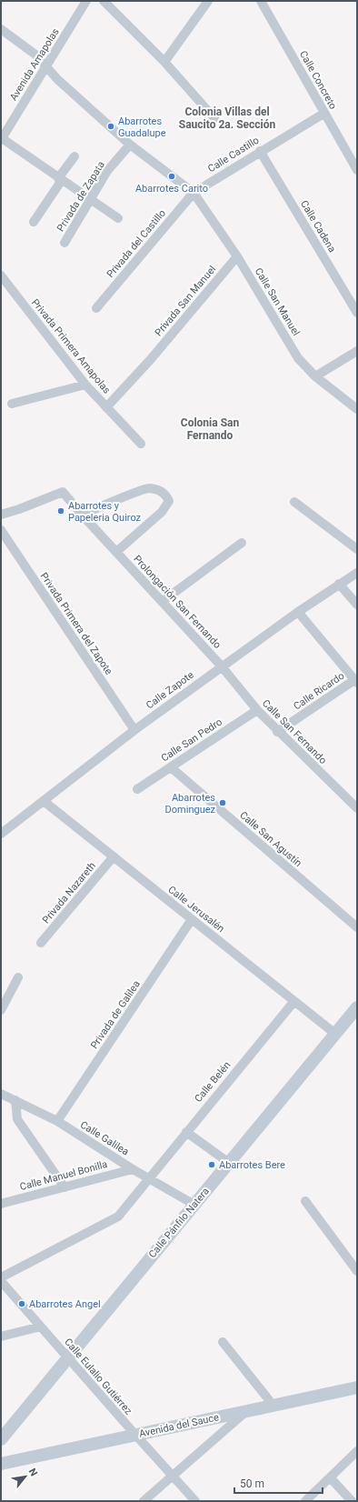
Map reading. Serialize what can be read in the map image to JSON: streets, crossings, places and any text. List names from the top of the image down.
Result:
{
  "streets": {
    "main road": ["Calle Pánfilo Natera", "Avenida del Sauce"],
    "street": [
      "Avenida Amapolas",
      "Calle Concreto",
      "Calle Castillo",
      "Privada de Zapata",
      "Calle Cadena",
      "Privada del Castillo",
      "Privada San Manuel",
      "Calle San Manuel",
      "Privada Primera Amapolas",
      "Prolongación San Fernando",
      "Privada Primera del Zapote",
      "Calle Zapote",
      "Calle Ricardo",
      "Calle San Fernando",
      "Calle San Pedro",
      "Calle San Agustín",
      "Privada Nazareth",
      "Calle Jerusalén",
      "Privada de Galilea",
      "Calle Belén",
      "Calle Galilea",
      "Calle Manuel Bonilla",
      "Calle Eulalio Gutiérrez"
    ]
  },
  "crossings": [
    ["Avenida Amapolas", "Calle San Manuel"],
    ["Calle Concreto", "Calle Castillo"],
    ["Calle Castillo", "Calle Cadena"],
    ["Calle Castillo", "Privada del Castillo"],
    ["Calle Castillo", "Calle San Manuel"],
    ["Privada de Zapata", "Calle San Manuel"],
    ["Privada del Castillo", "Calle San Manuel"],
    ["Privada San Manuel", "Calle San Manuel"],
    ["Privada San Manuel", "Privada Primera Amapolas"],
    ["Prolongación San Fernando", "Calle Zapote"],
    ["Prolongación San Fernando", "Calle San Fernando"],
    ["Privada Primera del Zapote", "Calle Zapote"],
    ["Calle Zapote", "Calle San Fernando"],
    ["Calle Zapote", "Calle Jerusalén"],
    ["Calle Ricardo", "Calle San Fernando"],
    ["Calle San Fernando", "Calle San Pedro"],
    ["Calle San Pedro", "Calle San Agustín"],
    ["Privada Nazareth", "Calle Jerusalén"],
    ["Calle Jerusalén", "Privada de Galilea"],
    ["Calle Jerusalén", "Calle Belén"],
    ["Calle Jerusalén", "Calle Pánfilo Natera"],
    ["Privada de Galilea", "Calle Galilea"],
    ["Calle Belén", "Calle Galilea"],
    ["Calle Galilea", "Calle Manuel Bonilla"],
    ["Calle Galilea", "Calle Pánfilo Natera"],
    ["Calle Pánfilo Natera", "Calle Eulalio Gutiérrez"],
    ["Calle Eulalio Gutiérrez", "Avenida del Sauce"]
  ],
  "districts": ["Colonia Villas del Saucito 2a. Sección", "Colonia San Fernando"],
  "places": [
    "Abarrotes Guadalupe",
    "Abarrotes Carito",
    "Abarrotes y Papeleria Quiroz",
    "Abarrotes Dominguez",
    "Abarrotes Bere",
    "Abarrotes Angel"
  ],
  "scale_bar": "50 m",
  "north": "top right"
}
